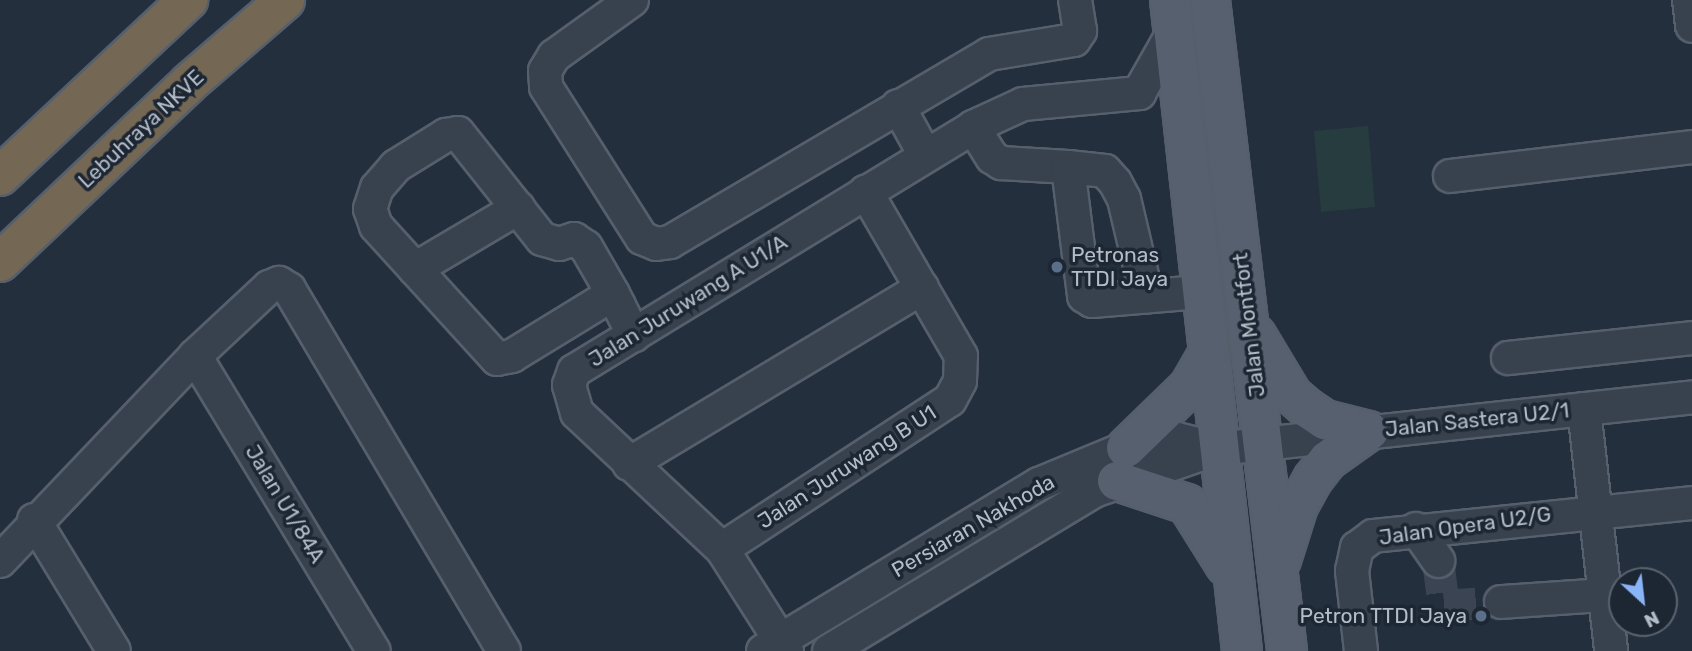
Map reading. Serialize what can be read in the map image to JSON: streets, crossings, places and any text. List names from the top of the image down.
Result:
{
  "streets": {
    "highway": ["Lebuhraya NKVE"],
    "main road": ["Jalan Montfort"],
    "street": [
      "Jalan Juruwang A U1/A",
      "Jalan Sastera U2/1",
      "Jalan Juruwang B U1",
      "Jalan U1/84A",
      "Persiaran Nakhoda",
      "Jalan Opera U2/G"
    ]
  },
  "crossings": [
    ["Jalan Juruwang A U1/A", "Jalan Juruwang B U1"],
    ["Jalan Juruwang A U1/A", "Persiaran Nakhoda"],
    ["Jalan Montfort", "Jalan Sastera U2/1"],
    ["Jalan Montfort", "Persiaran Nakhoda"],
    ["Jalan Sastera U2/1", "Persiaran Nakhoda"]
  ],
  "places": ["Petronas TTDI Jaya", "Petron TTDI Jaya"],
  "north": "bottom right"
}
